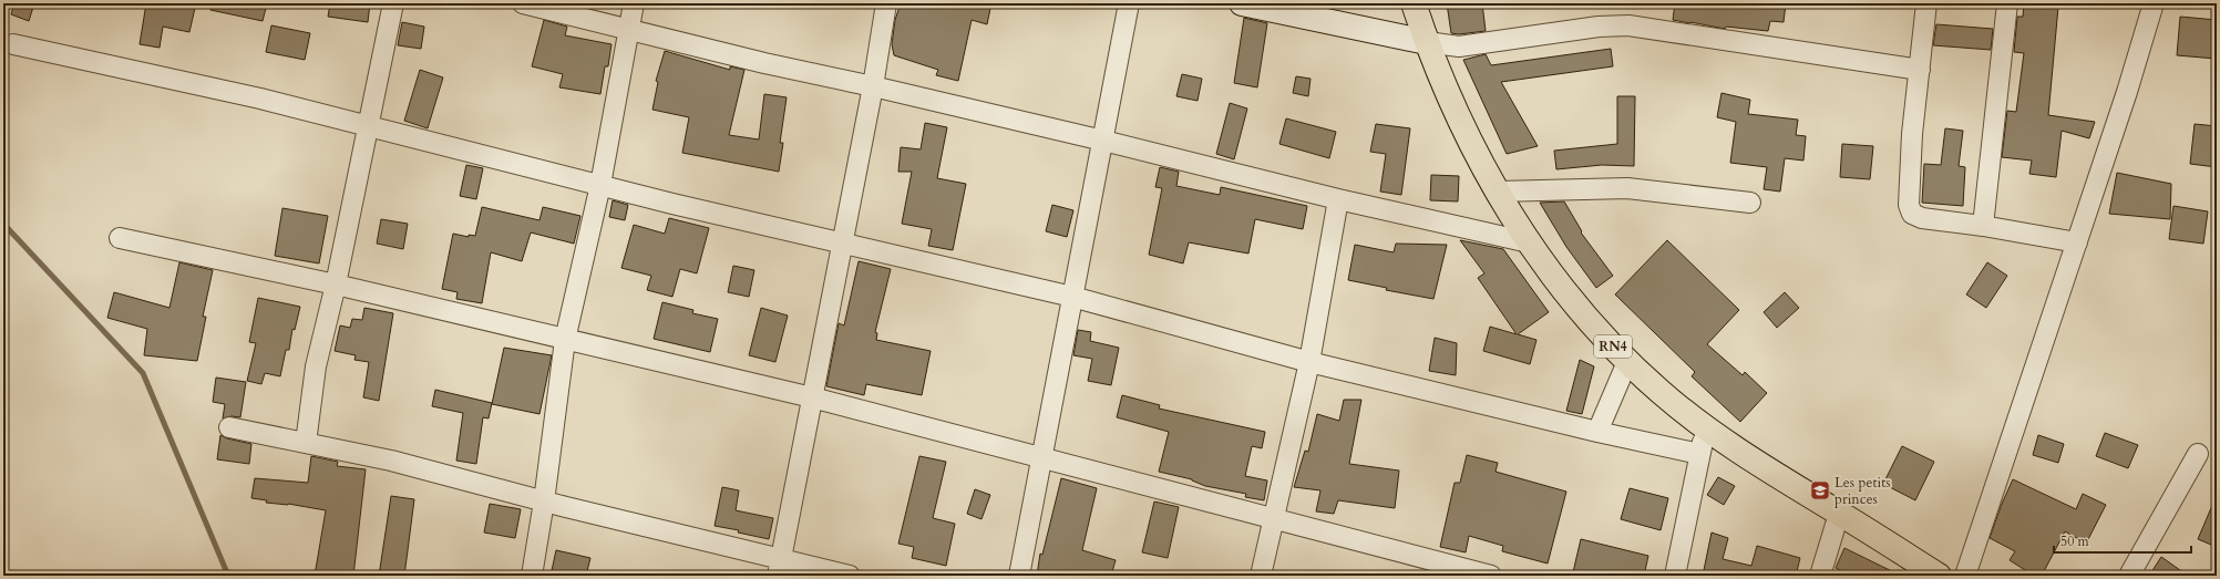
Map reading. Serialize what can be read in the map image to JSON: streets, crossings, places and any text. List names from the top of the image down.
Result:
{
  "streets": {
    "highway": ["RN4"]
  },
  "places": {
    "school or university": ["Les petits princes"]
  },
  "scale_bar": "50 m"
}
